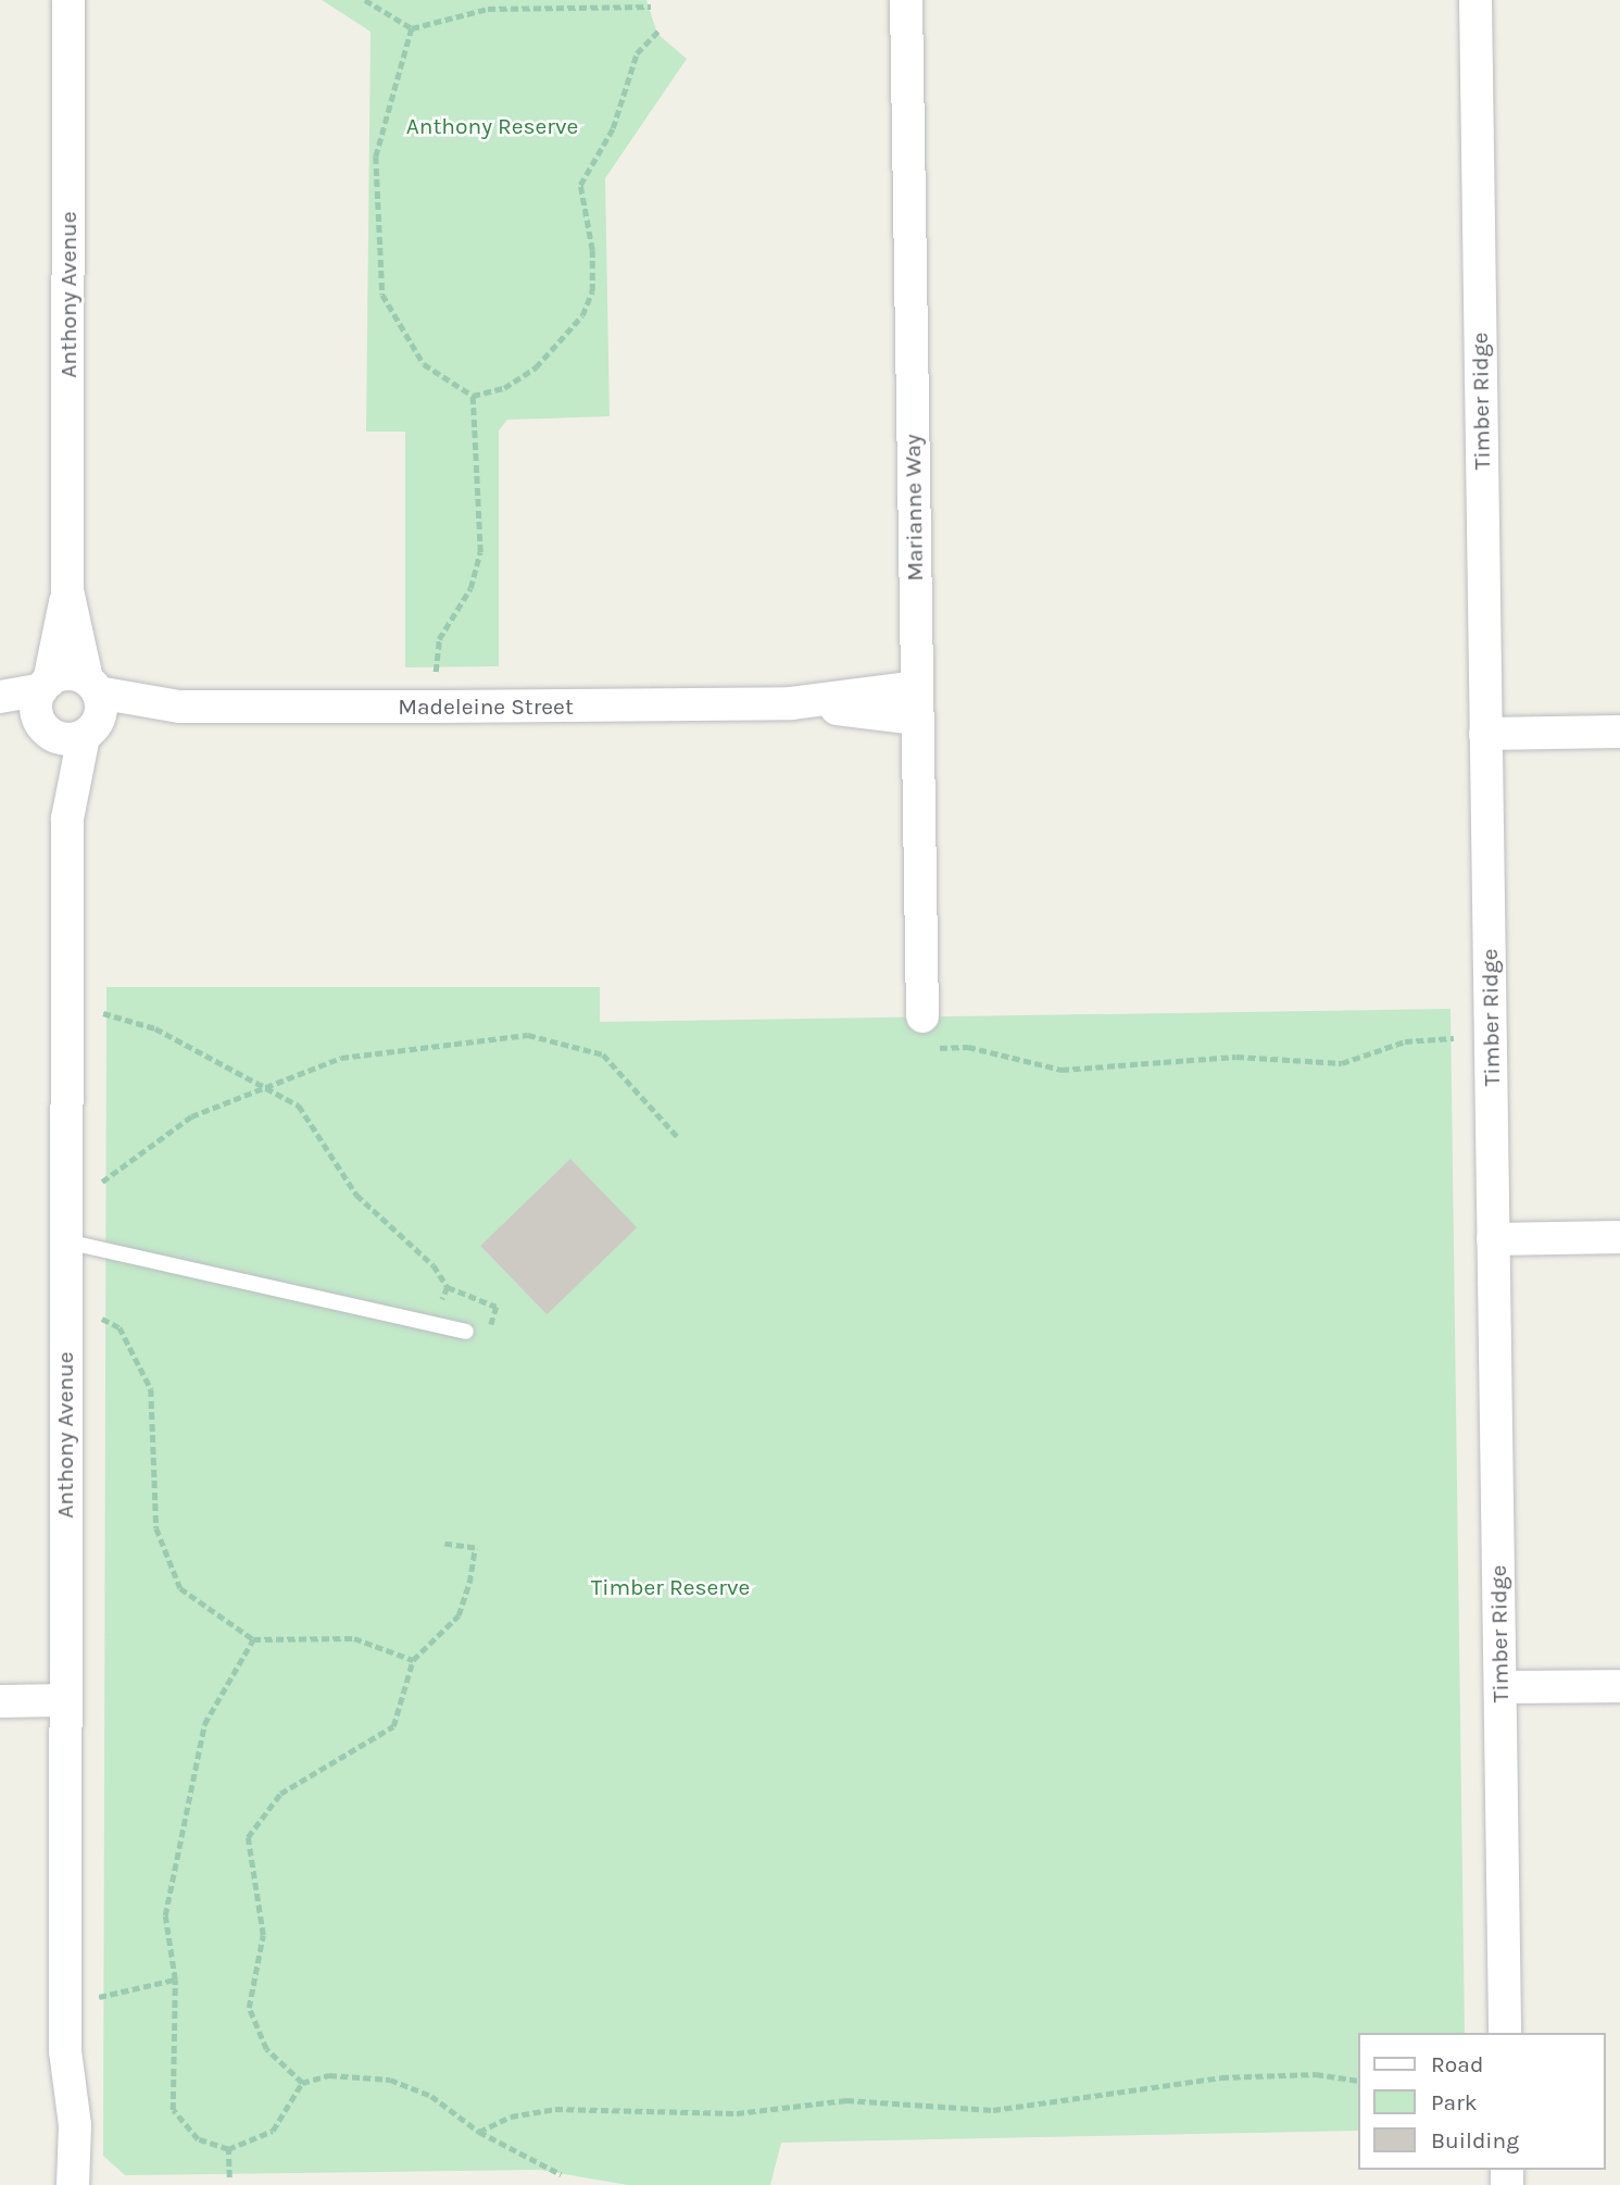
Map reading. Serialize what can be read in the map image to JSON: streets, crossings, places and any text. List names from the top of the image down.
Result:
{
  "streets": {
    "street": [
      "Anthony Avenue",
      "Timber Ridge",
      "Marianne Way",
      "Madeleine Street"
    ]
  },
  "crossings": [
    ["Anthony Avenue", "Madeleine Street"],
    ["Marianne Way", "Madeleine Street"]
  ],
  "parks": ["Anthony Reserve", "Timber Reserve"],
  "legend": ["Road", "Park", "Building"]
}
